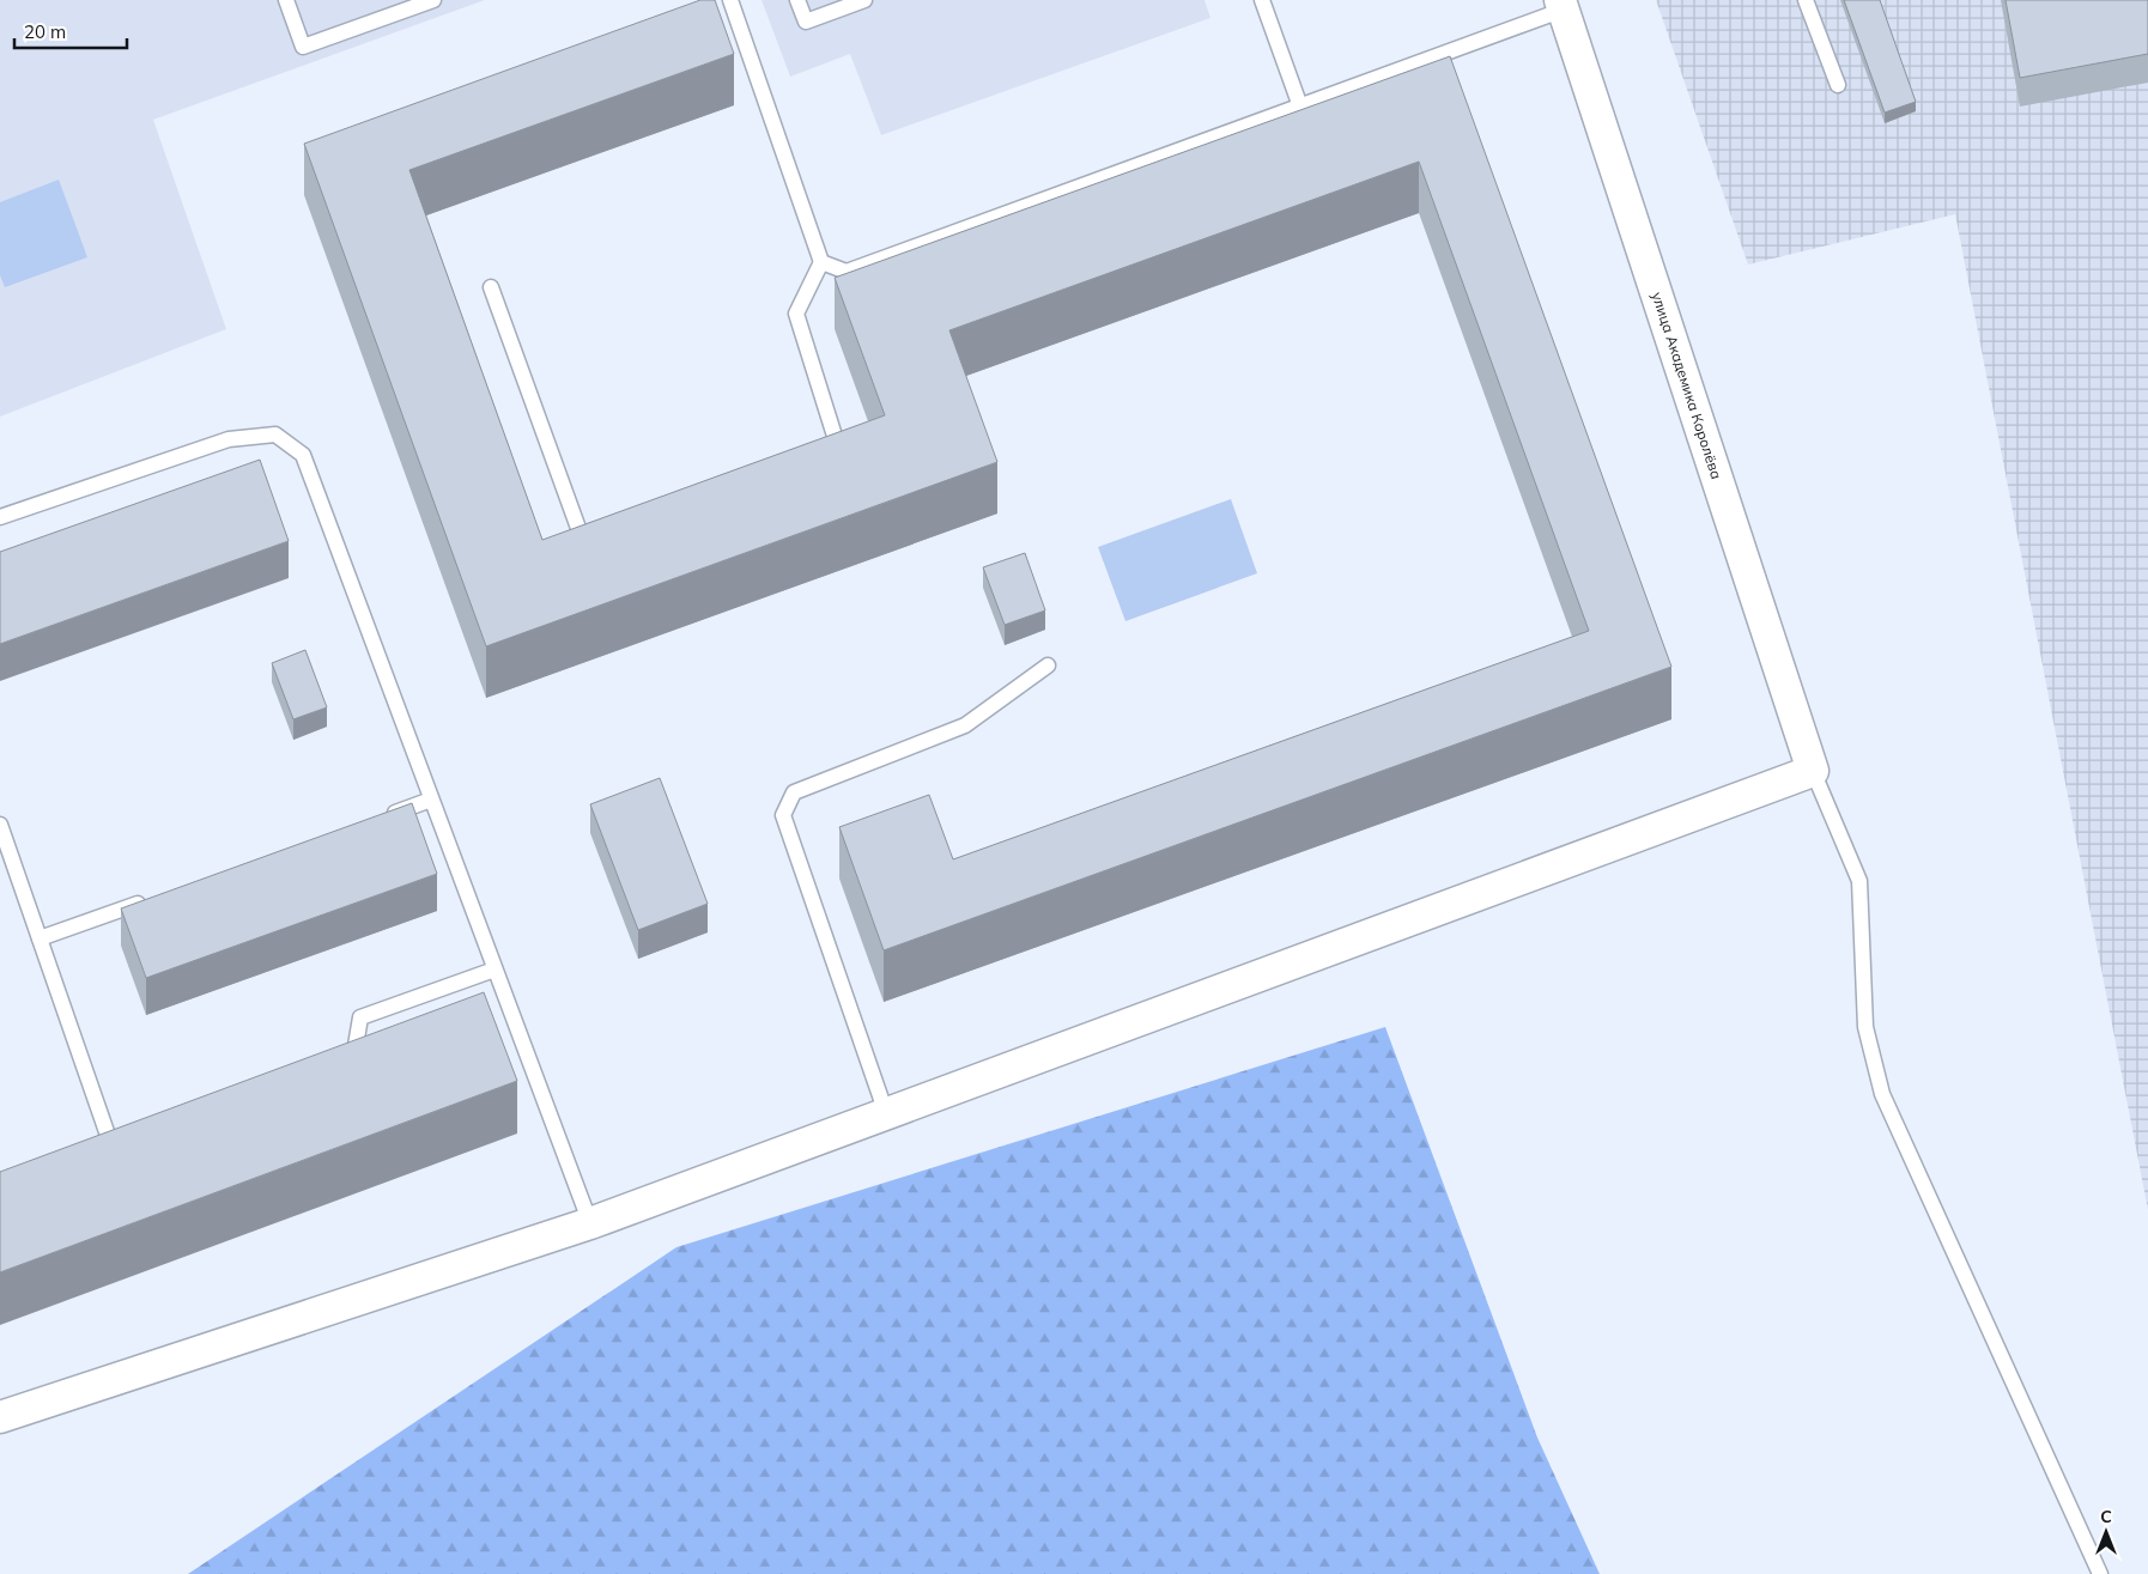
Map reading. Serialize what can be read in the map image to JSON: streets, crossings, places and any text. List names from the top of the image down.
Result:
{
  "streets": {
    "street": ["улица Академика Королёва"]
  },
  "scale_bar": "20 m",
  "north": "top"
}
